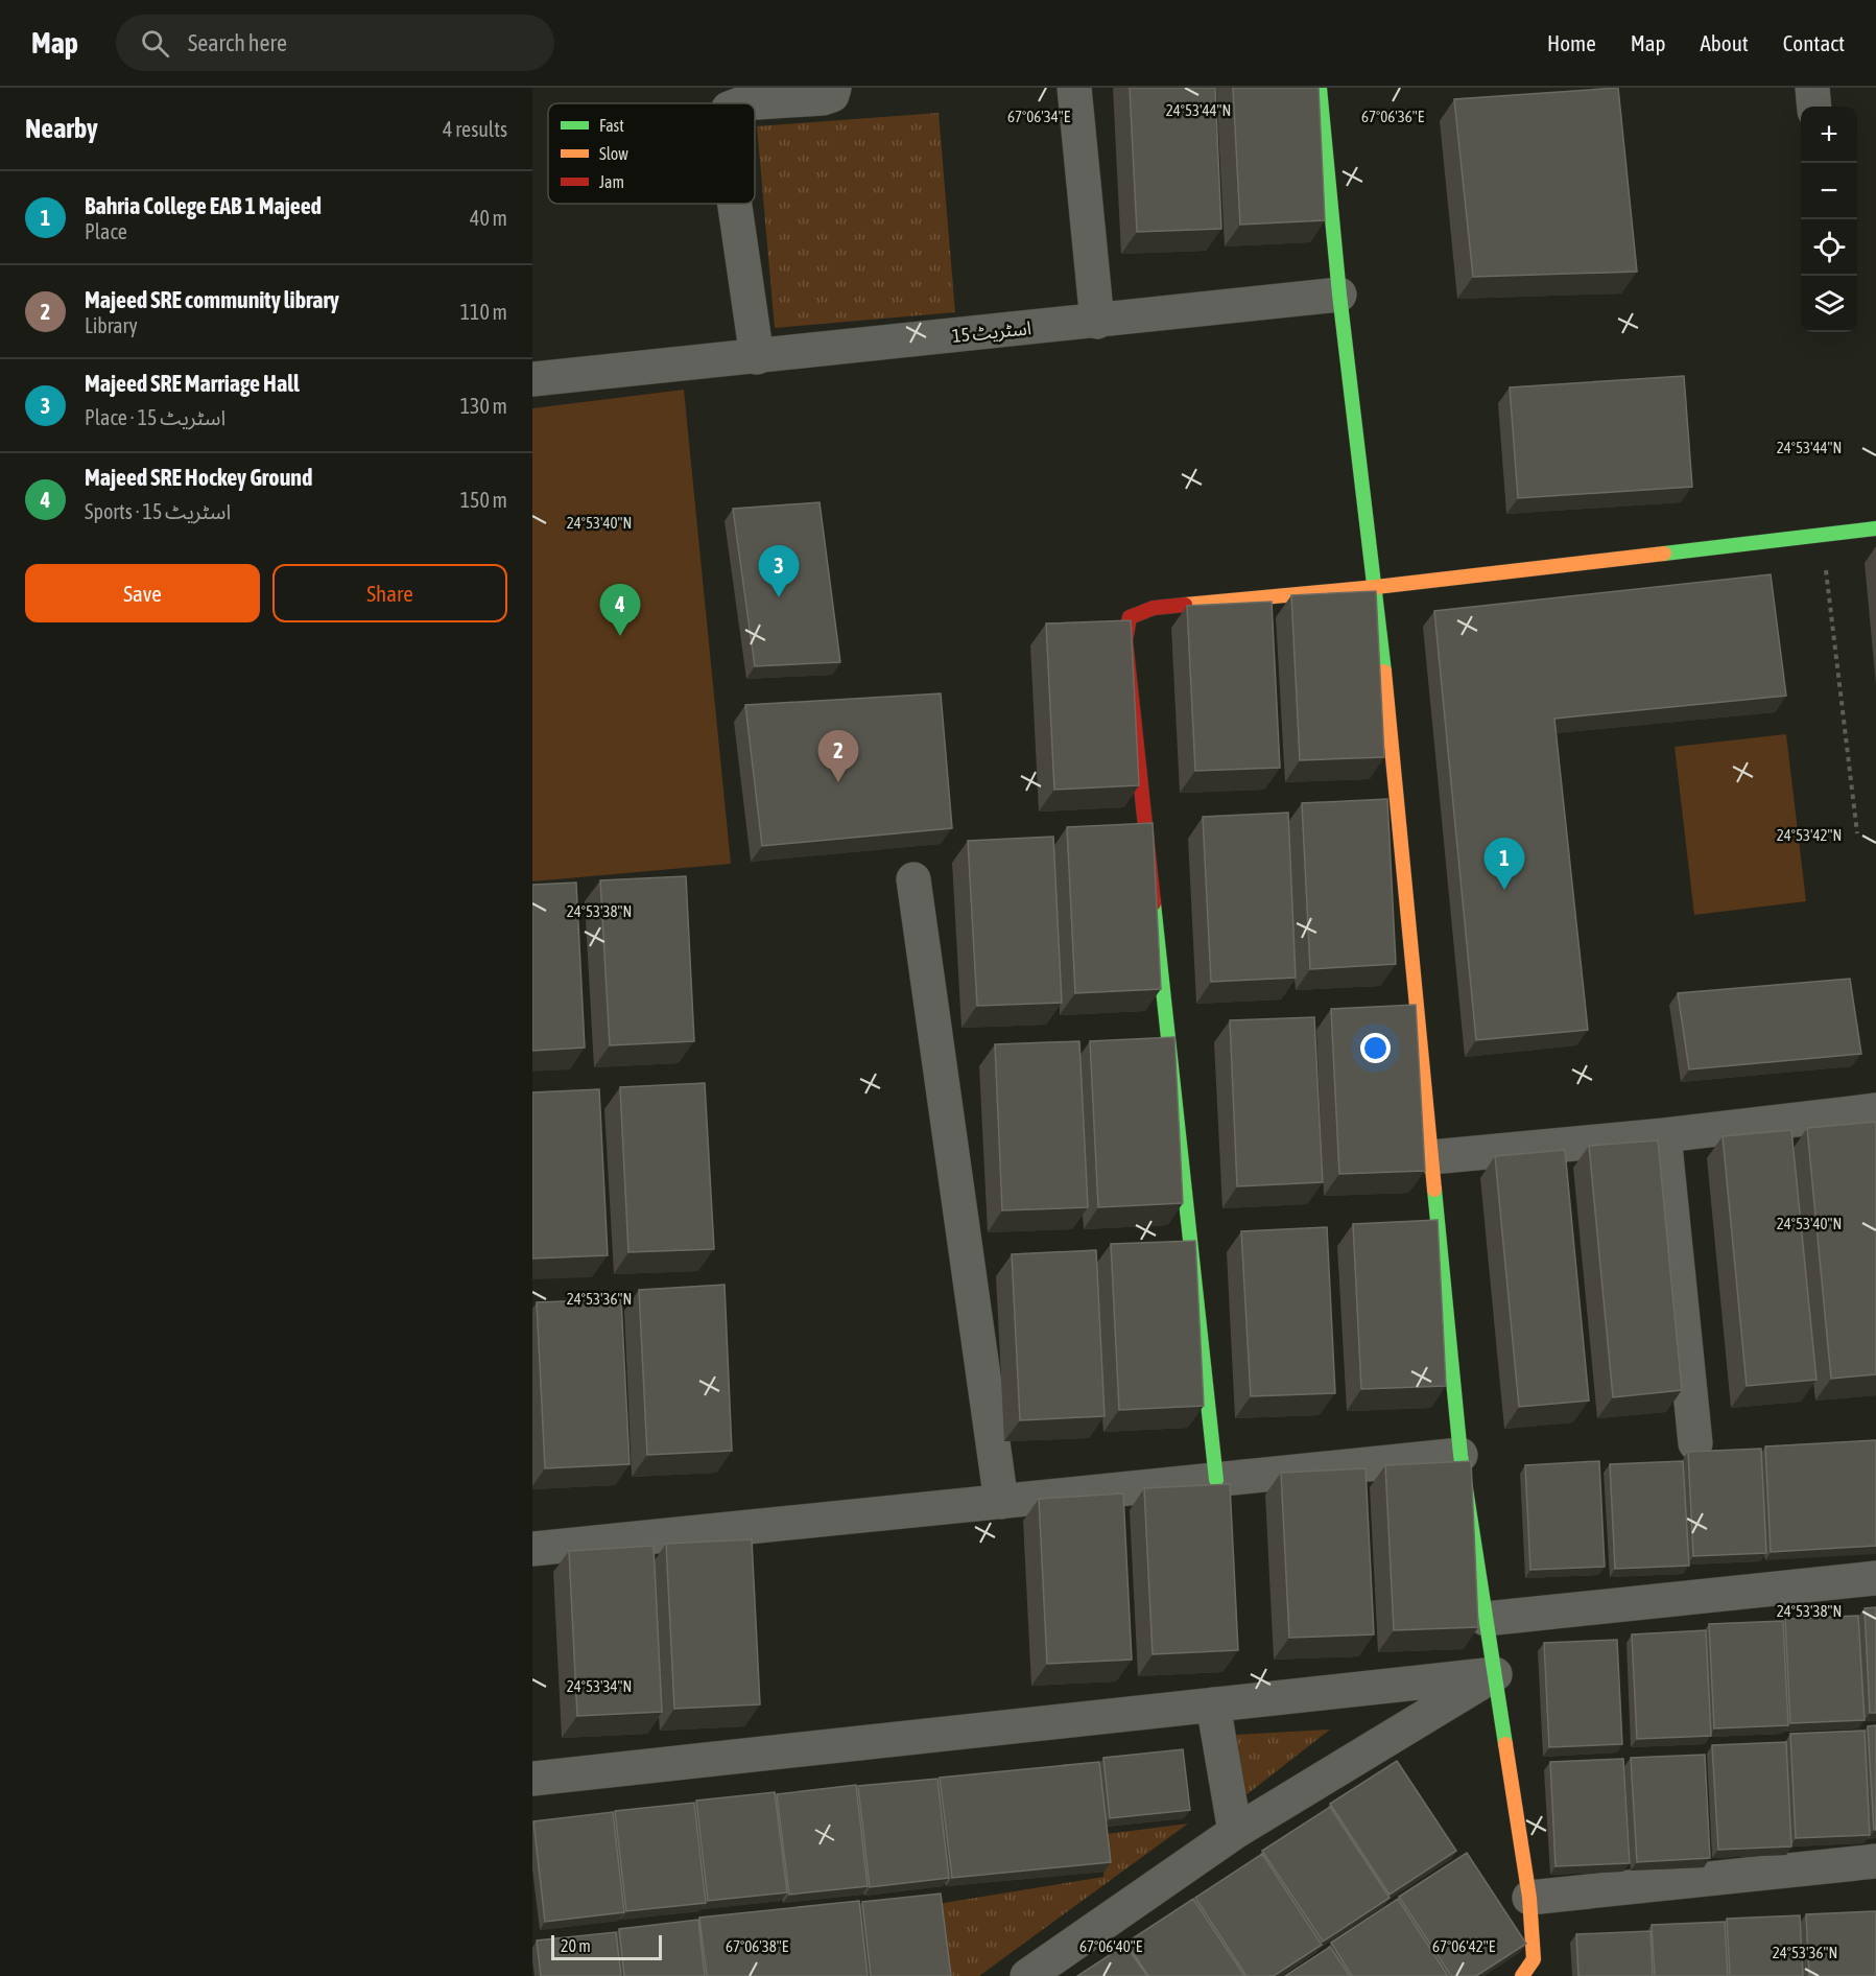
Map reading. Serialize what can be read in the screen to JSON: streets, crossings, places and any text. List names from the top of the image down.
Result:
{
  "streets": {
    "street": ["اسٹریٹ 15"]
  },
  "legend": ["Fast", "Slow", "Jam"],
  "scale_bar": "20 m",
  "page": {
    "header": "Map",
    "search": "Search here",
    "nav": [
      "Home",
      "Map",
      "About",
      "Contact"
    ],
    "heading": ["Nearby", "4 results"],
    "map_buttons": ["+", "−"],
    "list": [
      {
        "mark": "1",
        "name": "Bahria College EAB 1 Majeed",
        "note": "Place",
        "value": "40 m"
      },
      {
        "mark": "2",
        "name": "Majeed SRE community library",
        "note": "Library",
        "value": "110 m"
      },
      {
        "mark": "3",
        "name": "Majeed SRE Marriage Hall",
        "note": "Place · اسٹریٹ 15",
        "value": "130 m"
      },
      {
        "mark": "4",
        "name": "Majeed SRE Hockey Ground",
        "note": "Sports · اسٹریٹ 15",
        "value": "150 m"
      }
    ],
    "buttons": ["Save", "Share"],
    "pins": [
      "3",
      "4",
      "2",
      "1"
    ],
    "scale": "20 m"
  },
  "coordinates": [
    "24°53'44\"N",
    "67°06'34\"E",
    "67°06'36\"E",
    "24°53'40\"N",
    "24°53'42\"N",
    "24°53'38\"N",
    "24°53'36\"N",
    "24°53'34\"N",
    "67°06'38\"E",
    "67°06'40\"E",
    "67°06'42\"E"
  ]
}
